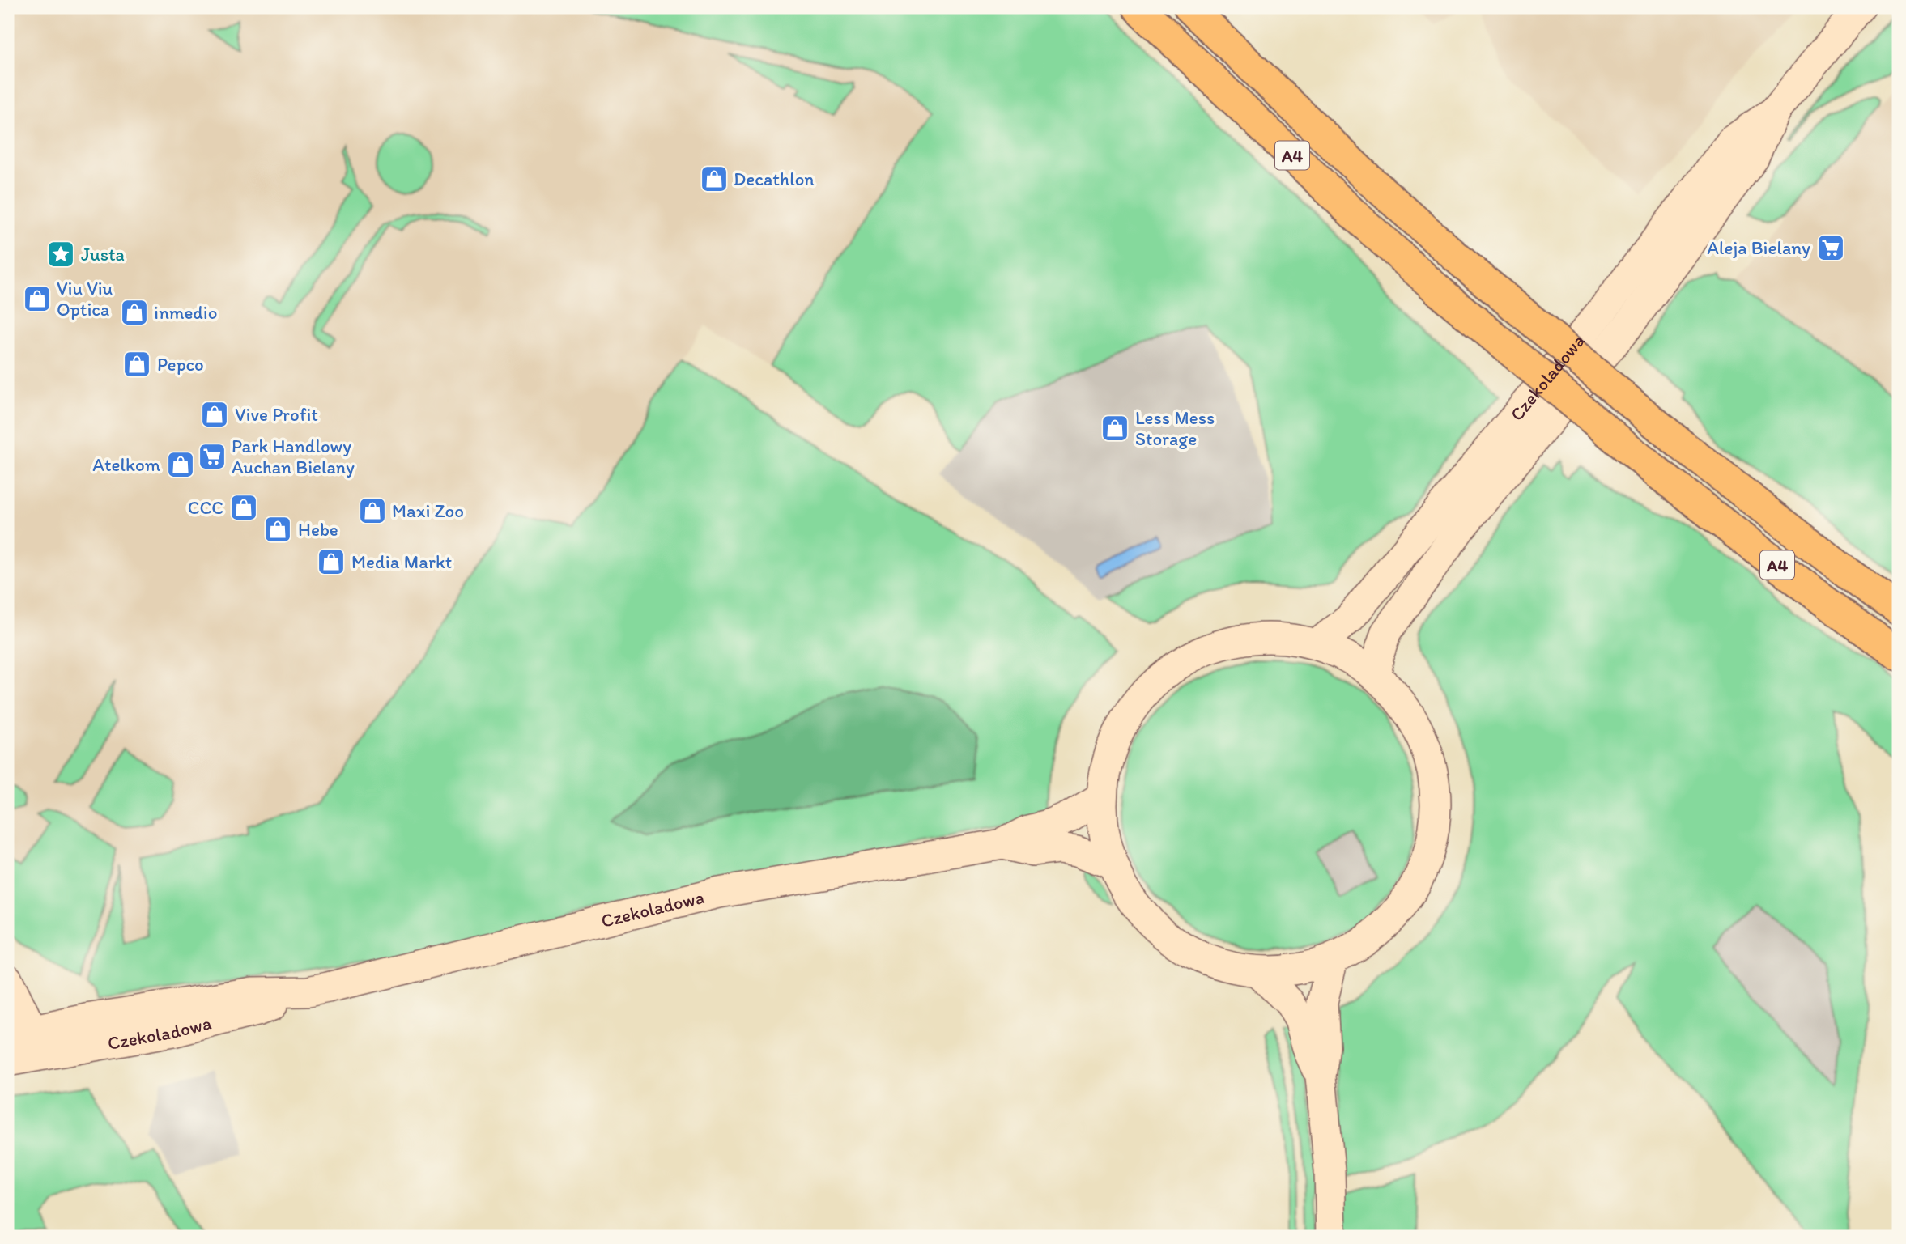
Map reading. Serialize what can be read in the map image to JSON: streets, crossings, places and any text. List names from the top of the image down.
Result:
{
  "streets": {
    "highway": ["A4"],
    "main road": ["Czekoladowa"]
  },
  "places": {
    "shop": [
      "Decathlon",
      "Viu Viu Optica",
      "inmedio",
      "Pepco",
      "Vive Profit",
      "Less Mess Storage",
      "Atelkom",
      "CCC",
      "Maxi Zoo",
      "Hebe",
      "Media Markt"
    ],
    "supermarket": ["Aleja Bielany", "Park Handlowy Auchan Bielany"],
    "place": ["Justa"]
  }
}
